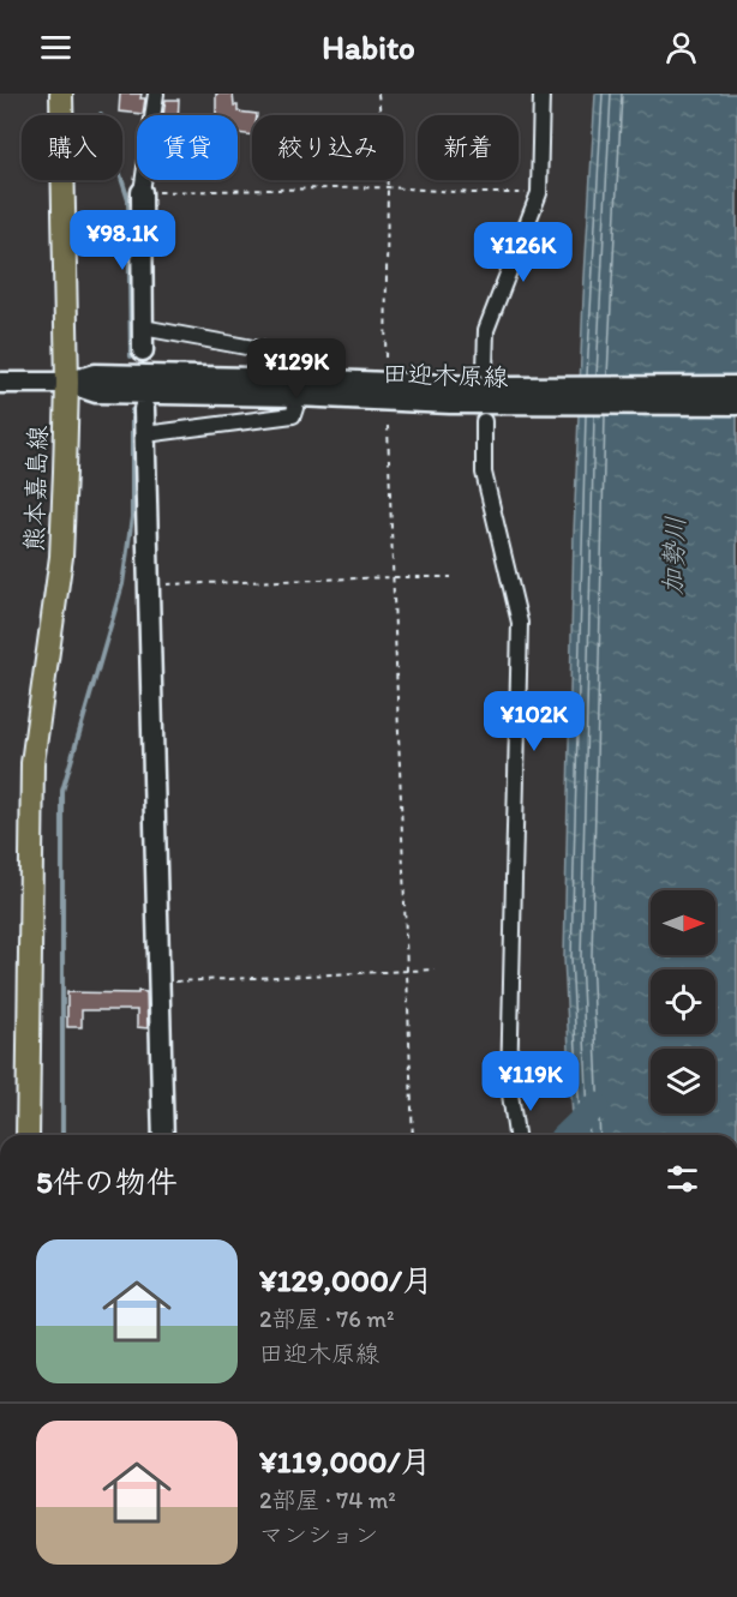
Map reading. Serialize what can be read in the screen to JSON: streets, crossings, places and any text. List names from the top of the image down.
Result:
{
  "streets": {
    "main road": ["田迎木原線", "熊本嘉島線"]
  },
  "crossings": [
    ["田迎木原線", "熊本嘉島線"]
  ],
  "water": ["加勢川"],
  "north": "right",
  "page": {
    "header": "Habito",
    "chip": [
      "購入",
      "賃貸",
      "絞り込み",
      "新着"
    ],
    "price": [
      "¥98.1K",
      "¥126K",
      "¥129K",
      "¥102K",
      "¥119K"
    ],
    "heading": "5件の物件",
    "list": [
      {
        "name": "¥129,000/月",
        "note": "2部屋 · 76 m² · 田迎木原線"
      },
      {
        "name": "¥119,000/月",
        "note": "2部屋 · 74 m² · マンション"
      }
    ]
  }
}
